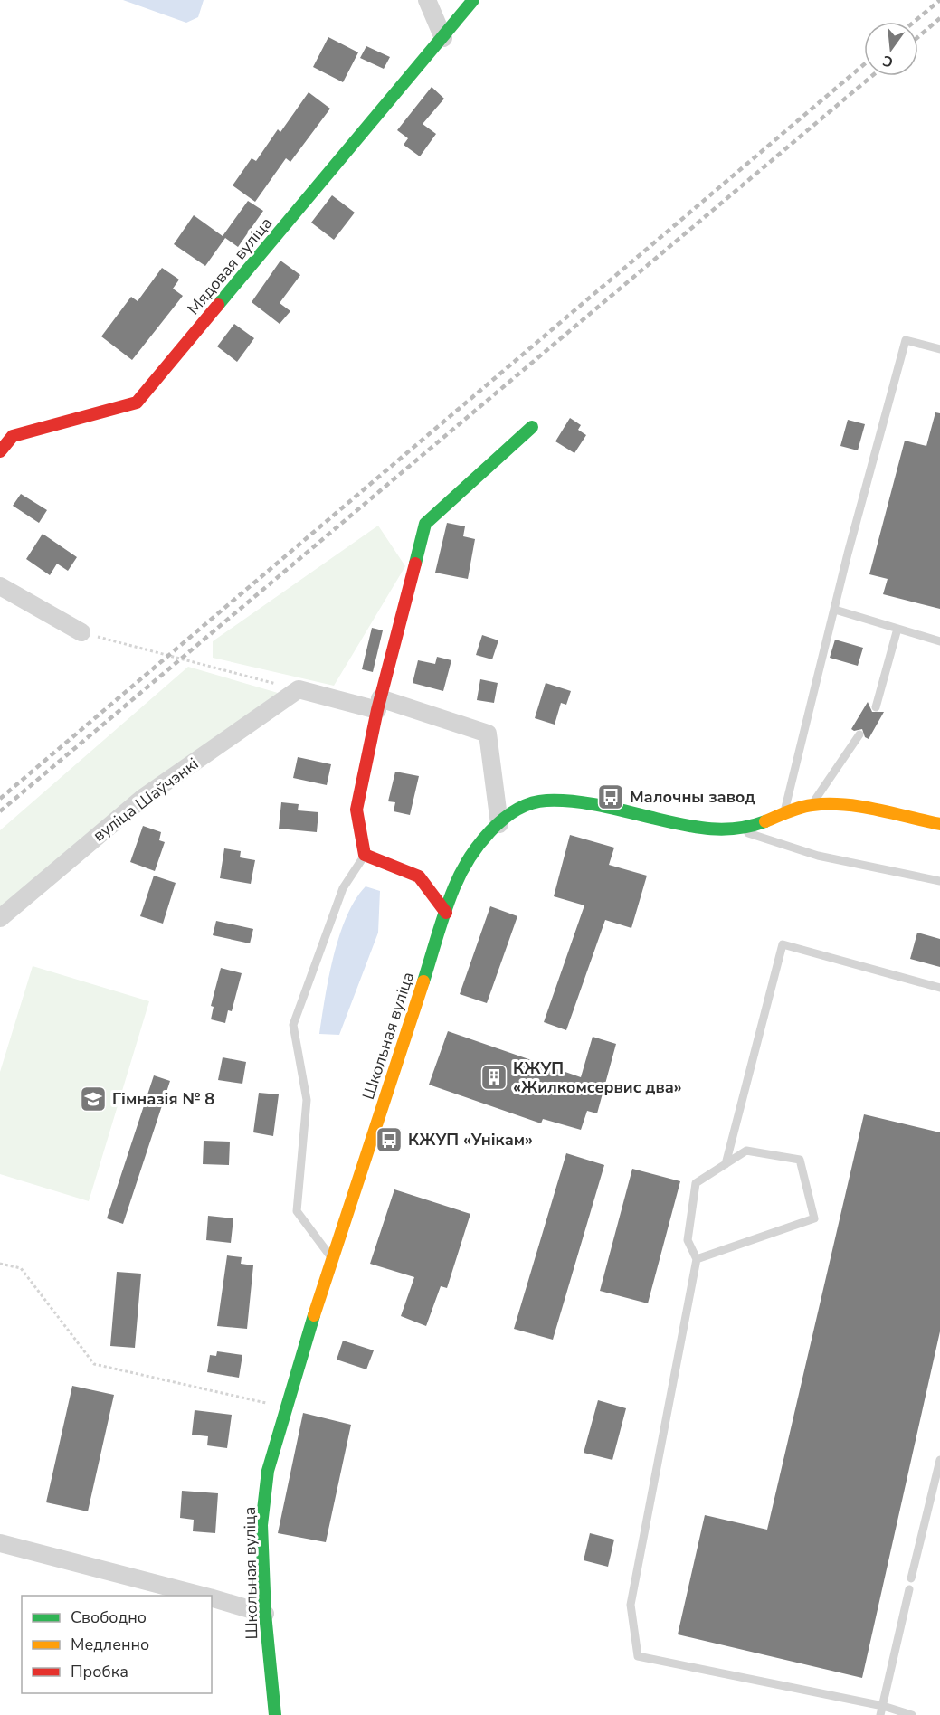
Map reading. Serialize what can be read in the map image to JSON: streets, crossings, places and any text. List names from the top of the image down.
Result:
{
  "streets": {
    "street": ["Мядовая вуліца", "вуліца Шаўчэнкі", "Школьная вуліца"]
  },
  "places": {
    "bus stop": ["Малочны завод", "КЖУП «Унікам»"],
    "building": ["КЖУП «Жилкомсервис два»"],
    "school or university": ["Гімназія № 8"]
  },
  "legend": ["Свободно", "Медленно", "Пробка"],
  "north": "bottom"
}
